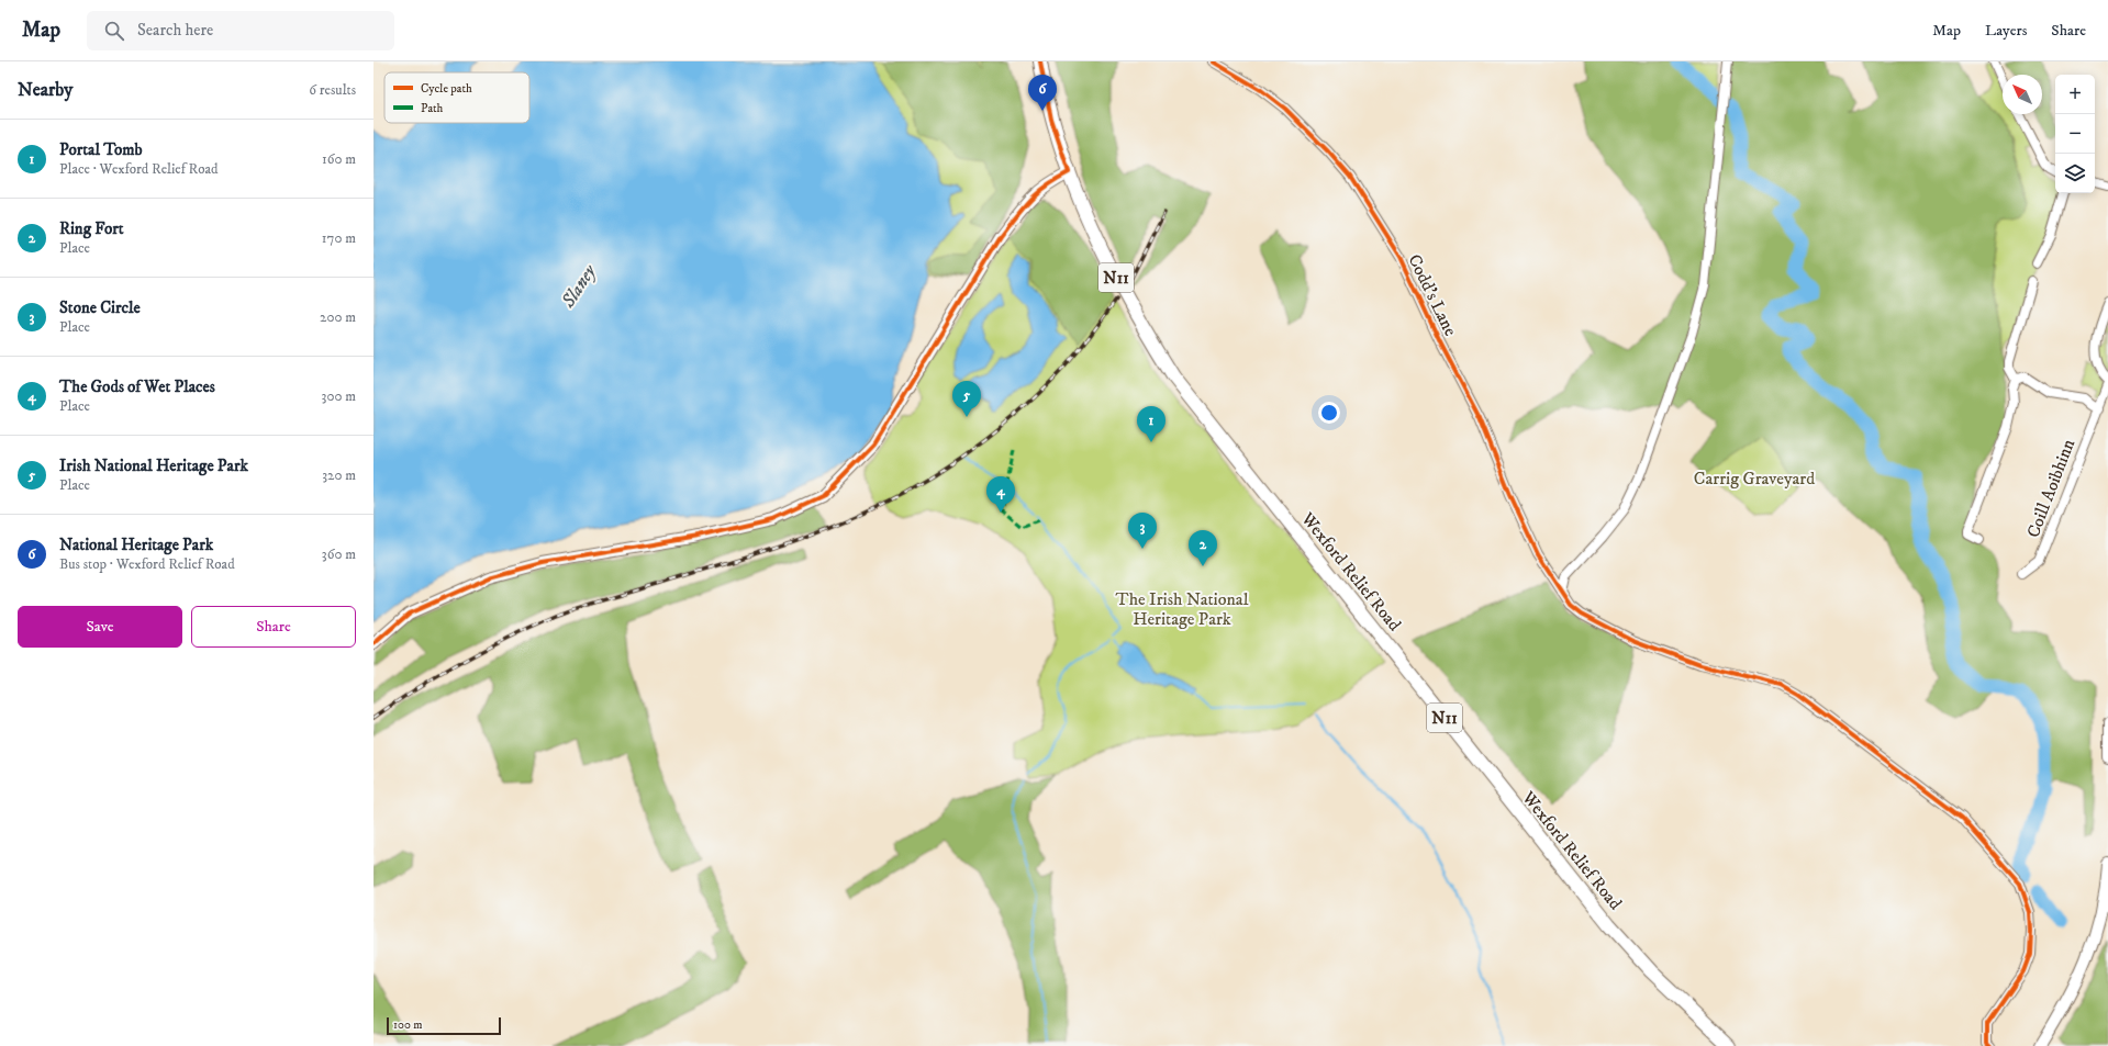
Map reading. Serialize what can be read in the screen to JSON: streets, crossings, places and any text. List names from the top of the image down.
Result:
{
  "streets": {
    "highway": ["N11", "Wexford Relief Road"],
    "street": ["Codd's Lane", "Coill Aoibhinn"]
  },
  "water": ["Slaney"],
  "parks": ["Carrig Graveyard", "The Irish National Heritage Park"],
  "legend": ["Cycle path", "Path"],
  "scale_bar": "100 m",
  "north": "top left",
  "page": {
    "header": "Map",
    "search": "Search here",
    "nav": ["Map", "Layers", "Share"],
    "heading": ["Nearby", "6 results"],
    "map_buttons": ["+", "−"],
    "pins": [
      "6",
      "5",
      "1",
      "4",
      "3",
      "2"
    ],
    "list": [
      {
        "mark": "1",
        "name": "Portal Tomb",
        "note": "Place · Wexford Relief Road",
        "value": "160 m"
      },
      {
        "mark": "2",
        "name": "Ring Fort",
        "note": "Place",
        "value": "170 m"
      },
      {
        "mark": "3",
        "name": "Stone Circle",
        "note": "Place",
        "value": "200 m"
      },
      {
        "mark": "4",
        "name": "The Gods of Wet Places",
        "note": "Place",
        "value": "300 m"
      },
      {
        "mark": "5",
        "name": "Irish National Heritage Park",
        "note": "Place",
        "value": "320 m"
      },
      {
        "mark": "6",
        "name": "National Heritage Park",
        "note": "Bus stop · Wexford Relief Road",
        "value": "360 m"
      }
    ],
    "buttons": ["Save", "Share"],
    "scale": "100 m"
  }
}
